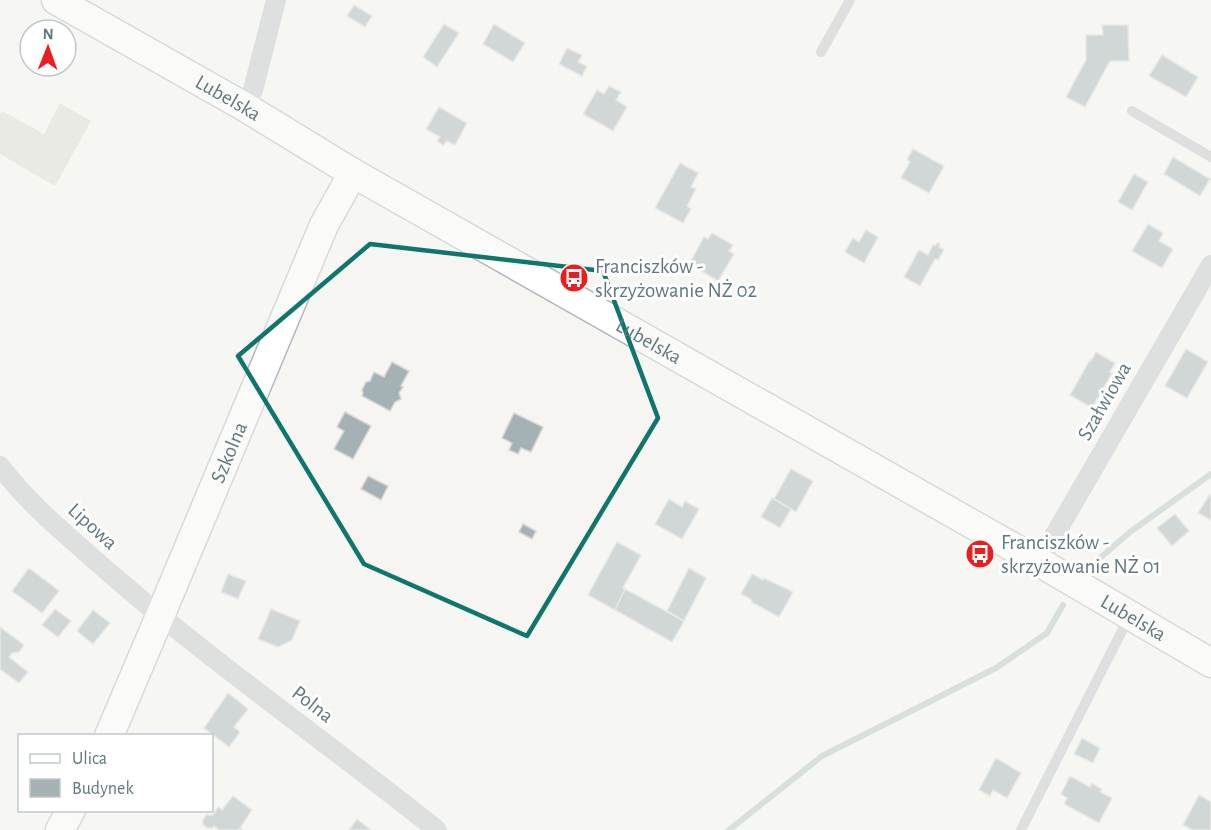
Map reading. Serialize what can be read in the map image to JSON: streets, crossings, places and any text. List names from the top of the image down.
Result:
{
  "streets": {
    "main road": ["Lubelska", "Szkolna"],
    "street": ["Szałwiowa", "Lipowa", "Polna"]
  },
  "crossings": [
    ["Lubelska", "Szałwiowa"],
    ["Lubelska", "Szkolna"],
    ["Szkolna", "Lipowa"],
    ["Szkolna", "Polna"],
    ["Lipowa", "Polna"]
  ],
  "places": {
    "bus stop": ["Franciszków - skrzyżowanie NŻ 02", "Franciszków - skrzyżowanie NŻ 01"]
  },
  "legend": ["Ulica", "Budynek"],
  "north": "top"
}
